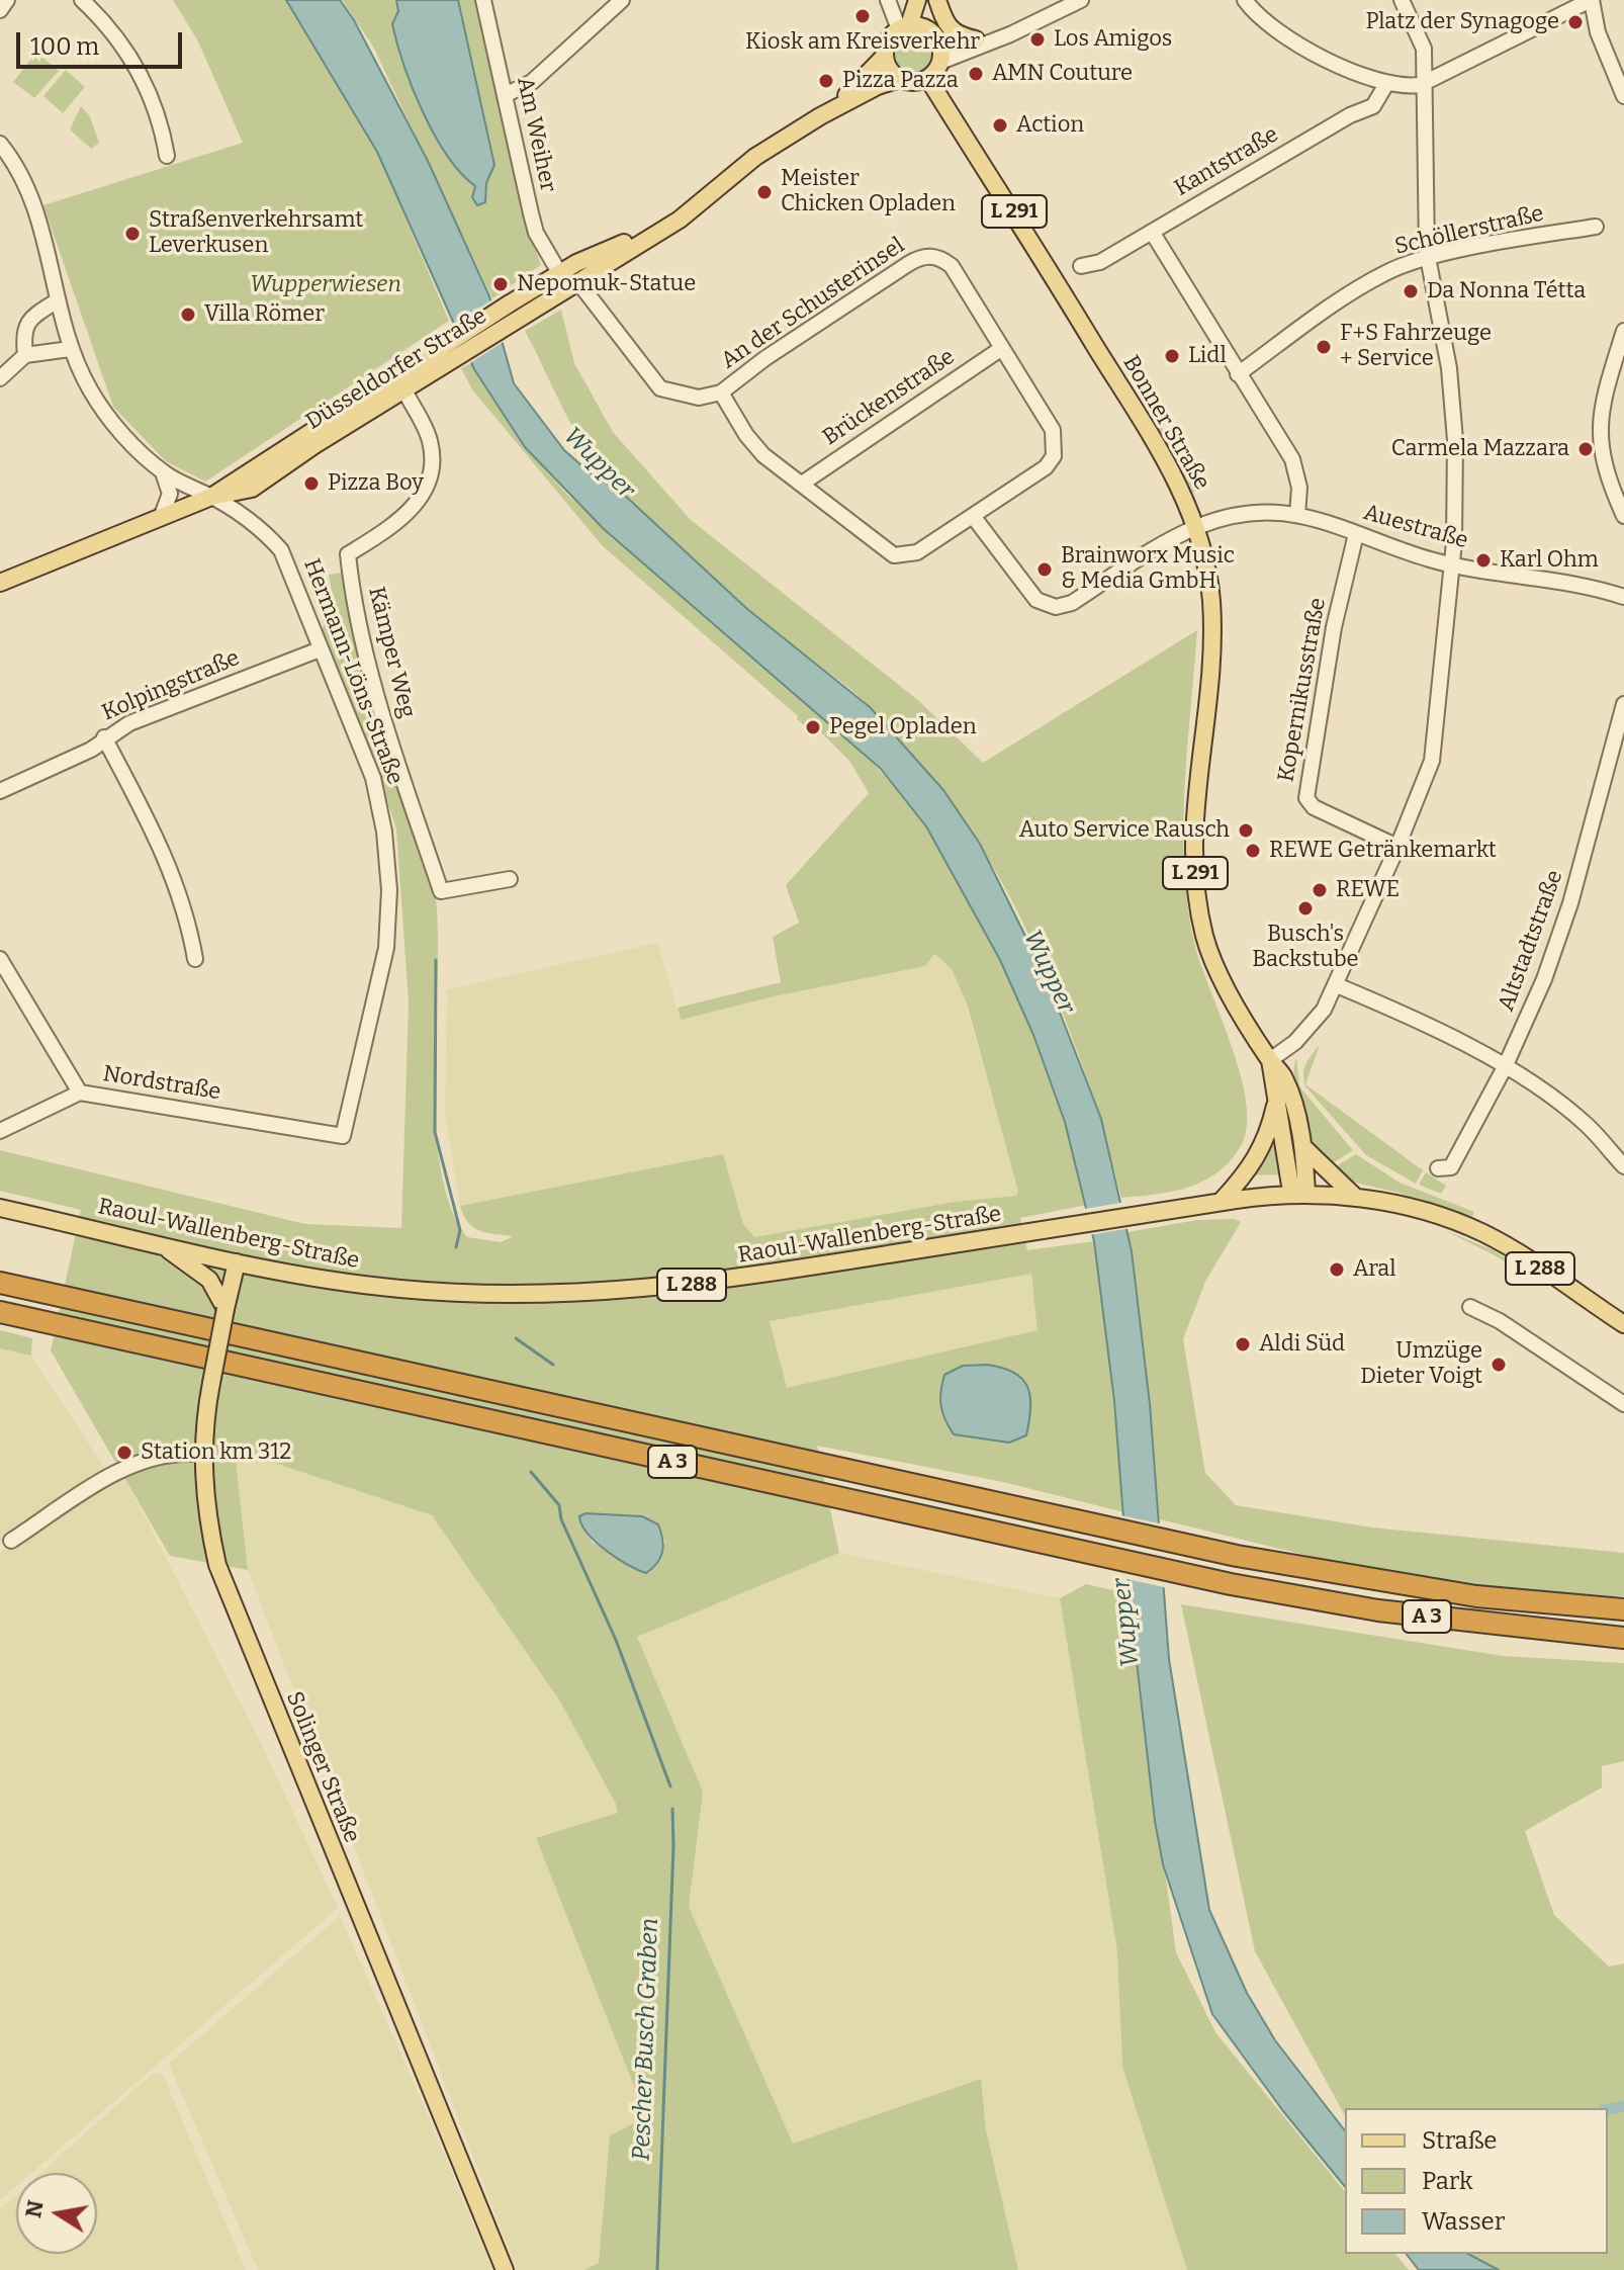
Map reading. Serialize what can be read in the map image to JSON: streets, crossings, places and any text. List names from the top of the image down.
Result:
{
  "streets": {
    "highway": ["A 3"],
    "main road": [
      "L 291",
      "Düsseldorfer Straße",
      "Bonner Straße",
      "Raoul-Wallenberg-Straße",
      "L 288",
      "Solinger Straße"
    ],
    "street": [
      "Am Weiher",
      "Kantstraße",
      "Schöllerstraße",
      "An der Schusterinsel",
      "Brückenstraße",
      "Auestraße",
      "Kämper Weg",
      "Hermann-Löns-Straße",
      "Kolpingstraße",
      "Kopernikusstraße",
      "Altstadtstraße",
      "Nordstraße"
    ]
  },
  "crossings": [
    ["Am Weiher", "Düsseldorfer Straße"],
    ["An der Schusterinsel", "Brückenstraße"],
    ["Düsseldorfer Straße", "Bonner Straße"],
    ["Düsseldorfer Straße", "Kämper Weg"],
    ["Düsseldorfer Straße", "Hermann-Löns-Straße"],
    ["Bonner Straße", "Auestraße"],
    ["Bonner Straße", "L 288"],
    ["Auestraße", "Kopernikusstraße"],
    ["Hermann-Löns-Straße", "Kolpingstraße"],
    ["Hermann-Löns-Straße", "Nordstraße"],
    ["Raoul-Wallenberg-Straße", "L 288"],
    ["Raoul-Wallenberg-Straße", "Solinger Straße"]
  ],
  "water": ["Wupper", "Pescher Busch Graben"],
  "parks": ["Wupperwiesen"],
  "places": [
    "Kiosk am Kreisverkehr",
    "Platz der Synagoge",
    "Los Amigos",
    "AMN Couture",
    "Pizza Pazza",
    "Action",
    "Meister Chicken Opladen",
    "Straßenverkehrsamt Leverkusen",
    "Nepomuk-Statue",
    "Da Nonna Tétta",
    "Villa Römer",
    "F+S Fahrzeuge + Service",
    "Lidl",
    "Carmela Mazzara",
    "Pizza Boy",
    "Karl Ohm",
    "Brainworx Music & Media GmbH",
    "Pegel Opladen",
    "Auto Service Rausch",
    "REWE Getränkemarkt",
    "REWE",
    "Busch's Backstube",
    "Aral",
    "Aldi Süd",
    "Umzüge Dieter Voigt",
    "Station km 312"
  ],
  "legend": ["Straße", "Park", "Wasser"],
  "scale_bar": "100 m",
  "north": "left"
}
